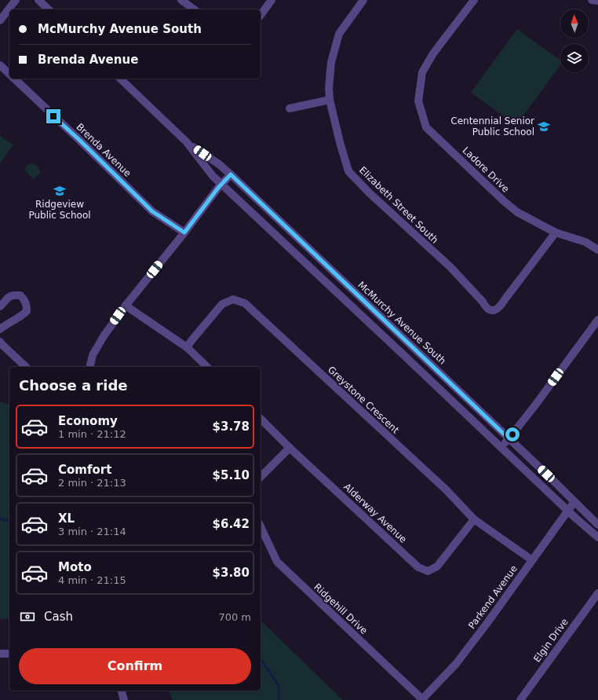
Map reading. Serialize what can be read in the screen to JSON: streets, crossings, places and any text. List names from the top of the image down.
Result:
{
  "streets": {
    "street": [
      "Brenda Avenue",
      "Ladore Drive",
      "Elizabeth Street South",
      "McMurchy Avenue South",
      "Greystone Crescent",
      "Alderway Avenue",
      "Parkend Avenue",
      "Ridgehill Drive",
      "Elgin Drive"
    ]
  },
  "crossings": [
    ["Ladore Drive", "Elizabeth Street South"],
    ["McMurchy Avenue South", "Parkend Avenue"],
    ["Greystone Crescent", "Alderway Avenue"],
    ["Greystone Crescent", "Parkend Avenue"],
    ["Parkend Avenue", "Ridgehill Drive"]
  ],
  "places": {
    "school or university": ["Centennial Senior Public School", "Ridgeview Public School"]
  },
  "north": "top",
  "page": {
    "banner": ["McMurchy Avenue South", "Brenda Avenue"],
    "heading": "Choose a ride",
    "list": [
      {
        "name": "Economy",
        "note": "1 min · 21:12",
        "value": "$3.78"
      },
      {
        "name": "Comfort",
        "note": "2 min · 21:13",
        "value": "$5.10"
      },
      {
        "name": "XL",
        "note": "3 min · 21:14",
        "value": "$6.42"
      },
      {
        "name": "Moto",
        "note": "4 min · 21:15",
        "value": "$3.80"
      }
    ],
    "pay": ["Cash", "700 m"],
    "buttons": "Confirm"
  }
}
